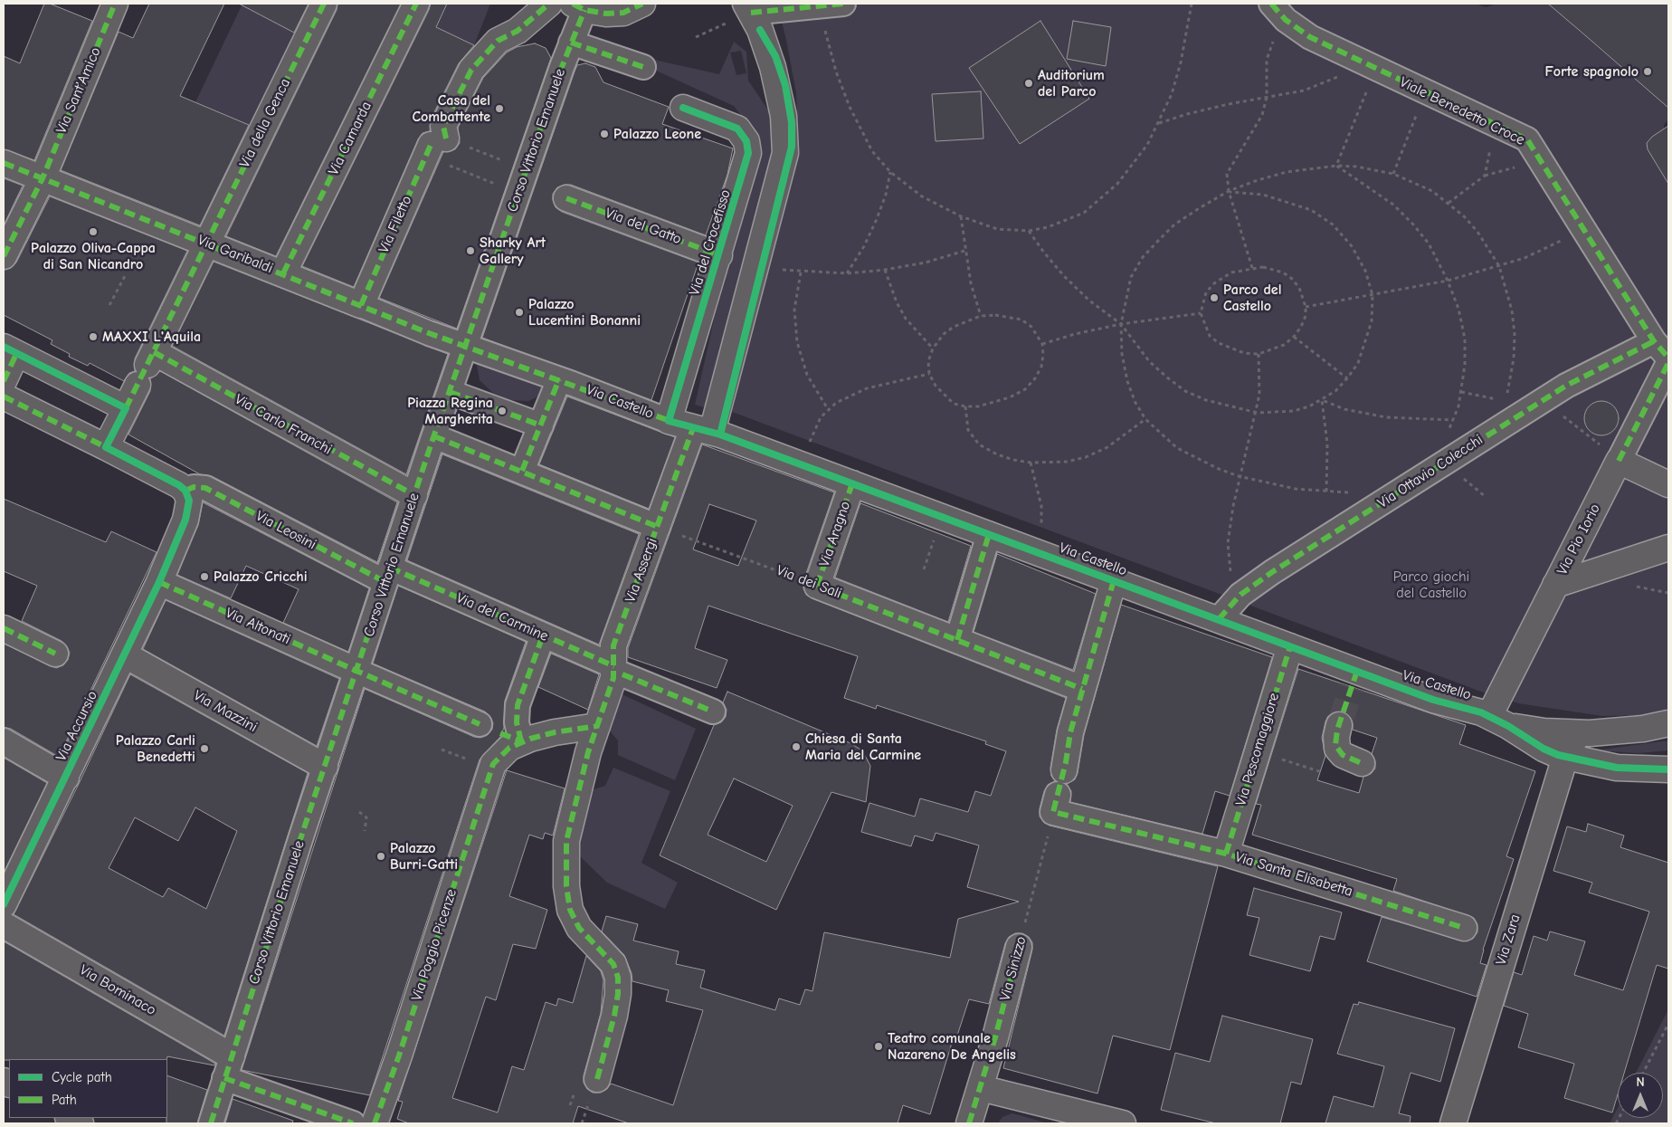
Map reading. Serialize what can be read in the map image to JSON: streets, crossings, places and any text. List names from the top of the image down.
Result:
{
  "streets": {
    "street": [
      "Via Sant'Amico",
      "Viale Benedetto Croce",
      "Via della Genca",
      "Via Camarda",
      "Corso Vittorio Emanuele",
      "Via Filetto",
      "Via del Gatto",
      "Via del Crocefisso",
      "Via Garibaldi",
      "Via Castello",
      "Via Carlo Franchi",
      "Via Ottavio Colecchi",
      "Via Leosini",
      "Via Aragno",
      "Via Pio Iorio",
      "Via Assergi",
      "Via dei Sali",
      "Via del Carmine",
      "Via Altonati",
      "Via Mazzini",
      "Via Accursio",
      "Via Pescomaggiore",
      "Via Santa Elisabetta",
      "Via Zara",
      "Via Poggio Picenze",
      "Via Sinizzo",
      "Via Bominaco"
    ]
  },
  "crossings": [
    ["Via Sant'Amico", "Via Garibaldi"],
    ["Viale Benedetto Croce", "Via Ottavio Colecchi"],
    ["Via della Genca", "Via Garibaldi"],
    ["Via della Genca", "Via Carlo Franchi"],
    ["Via Camarda", "Via Garibaldi"],
    ["Corso Vittorio Emanuele", "Via Garibaldi"],
    ["Corso Vittorio Emanuele", "Via Carlo Franchi"],
    ["Corso Vittorio Emanuele", "Via Leosini"],
    ["Corso Vittorio Emanuele", "Via del Carmine"],
    ["Corso Vittorio Emanuele", "Via Altonati"],
    ["Corso Vittorio Emanuele", "Via Mazzini"],
    ["Corso Vittorio Emanuele", "Via Bominaco"],
    ["Via Filetto", "Via Garibaldi"],
    ["Via del Gatto", "Via del Crocefisso"],
    ["Via del Crocefisso", "Via Castello"],
    ["Via Castello", "Via Ottavio Colecchi"],
    ["Via Castello", "Via Aragno"],
    ["Via Castello", "Via Pio Iorio"],
    ["Via Castello", "Via Assergi"],
    ["Via Castello", "Via Pescomaggiore"],
    ["Via Leosini", "Via del Carmine"],
    ["Via Leosini", "Via Accursio"],
    ["Via Aragno", "Via dei Sali"],
    ["Via Assergi", "Via dei Sali"],
    ["Via Assergi", "Via del Carmine"],
    ["Via Altonati", "Via Accursio"],
    ["Via Mazzini", "Via Accursio"],
    ["Via Pescomaggiore", "Via Santa Elisabetta"],
    ["Via Santa Elisabetta", "Via Sinizzo"]
  ],
  "parks": ["Parco giochi del Castello"],
  "places": [
    "Forte spagnolo",
    "Auditorium del Parco",
    "Casa del Combattente",
    "Palazzo Leone",
    "Palazzo Oliva-Cappa di San Nicandro",
    "Sharky Art Gallery",
    "Parco del Castello",
    "Palazzo Lucentini Bonanni",
    "MAXXI L'Aquila",
    "Piazza Regina Margherita",
    "Palazzo Cricchi",
    "Chiesa di Santa Maria del Carmine",
    "Palazzo Carli Benedetti",
    "Palazzo Burri-Gatti",
    "Teatro comunale Nazareno De Angelis"
  ],
  "legend": ["Cycle path", "Path"],
  "north": "top"
}
